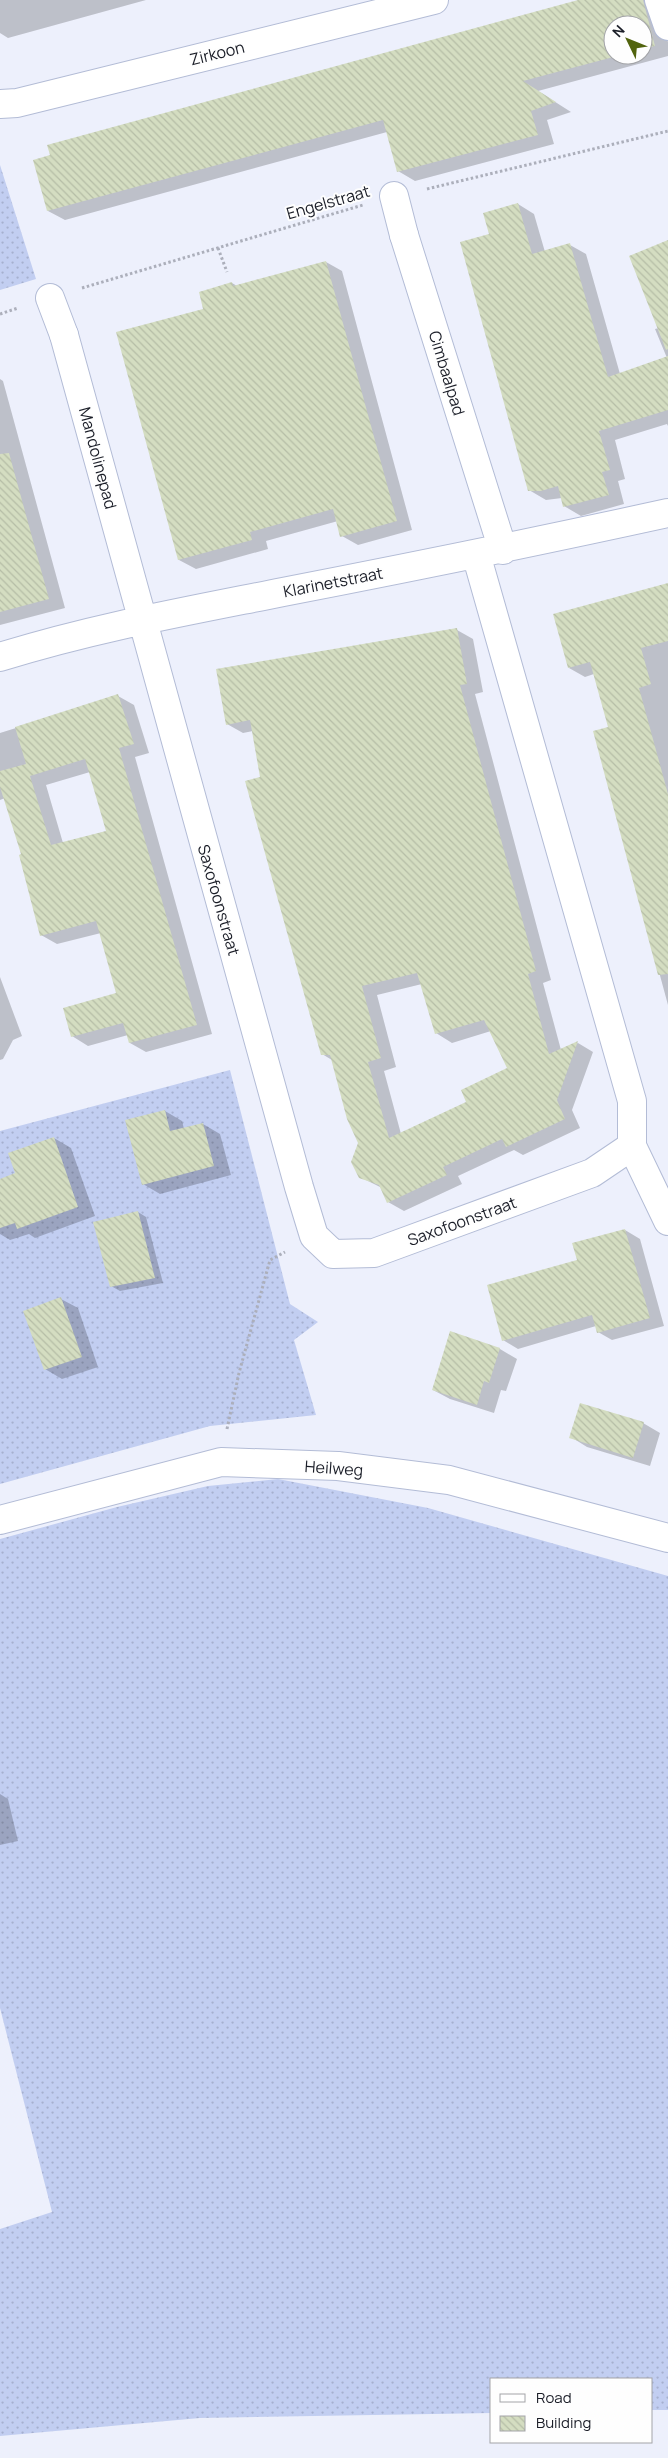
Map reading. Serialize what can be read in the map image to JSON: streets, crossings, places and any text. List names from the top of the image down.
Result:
{
  "streets": {
    "street": [
      "Zirkoon",
      "Cimbaalpad",
      "Mandolinepad",
      "Klarinetstraat",
      "Saxofoonstraat",
      "Heilweg"
    ],
    "path": ["Engelstraat"]
  },
  "crossings": [
    ["Engelstraat", "Cimbaalpad"],
    ["Engelstraat", "Mandolinepad"],
    ["Cimbaalpad", "Klarinetstraat"],
    ["Mandolinepad", "Klarinetstraat"],
    ["Mandolinepad", "Saxofoonstraat"],
    ["Klarinetstraat", "Saxofoonstraat"]
  ],
  "legend": ["Road", "Building"],
  "north": "top left"
}
